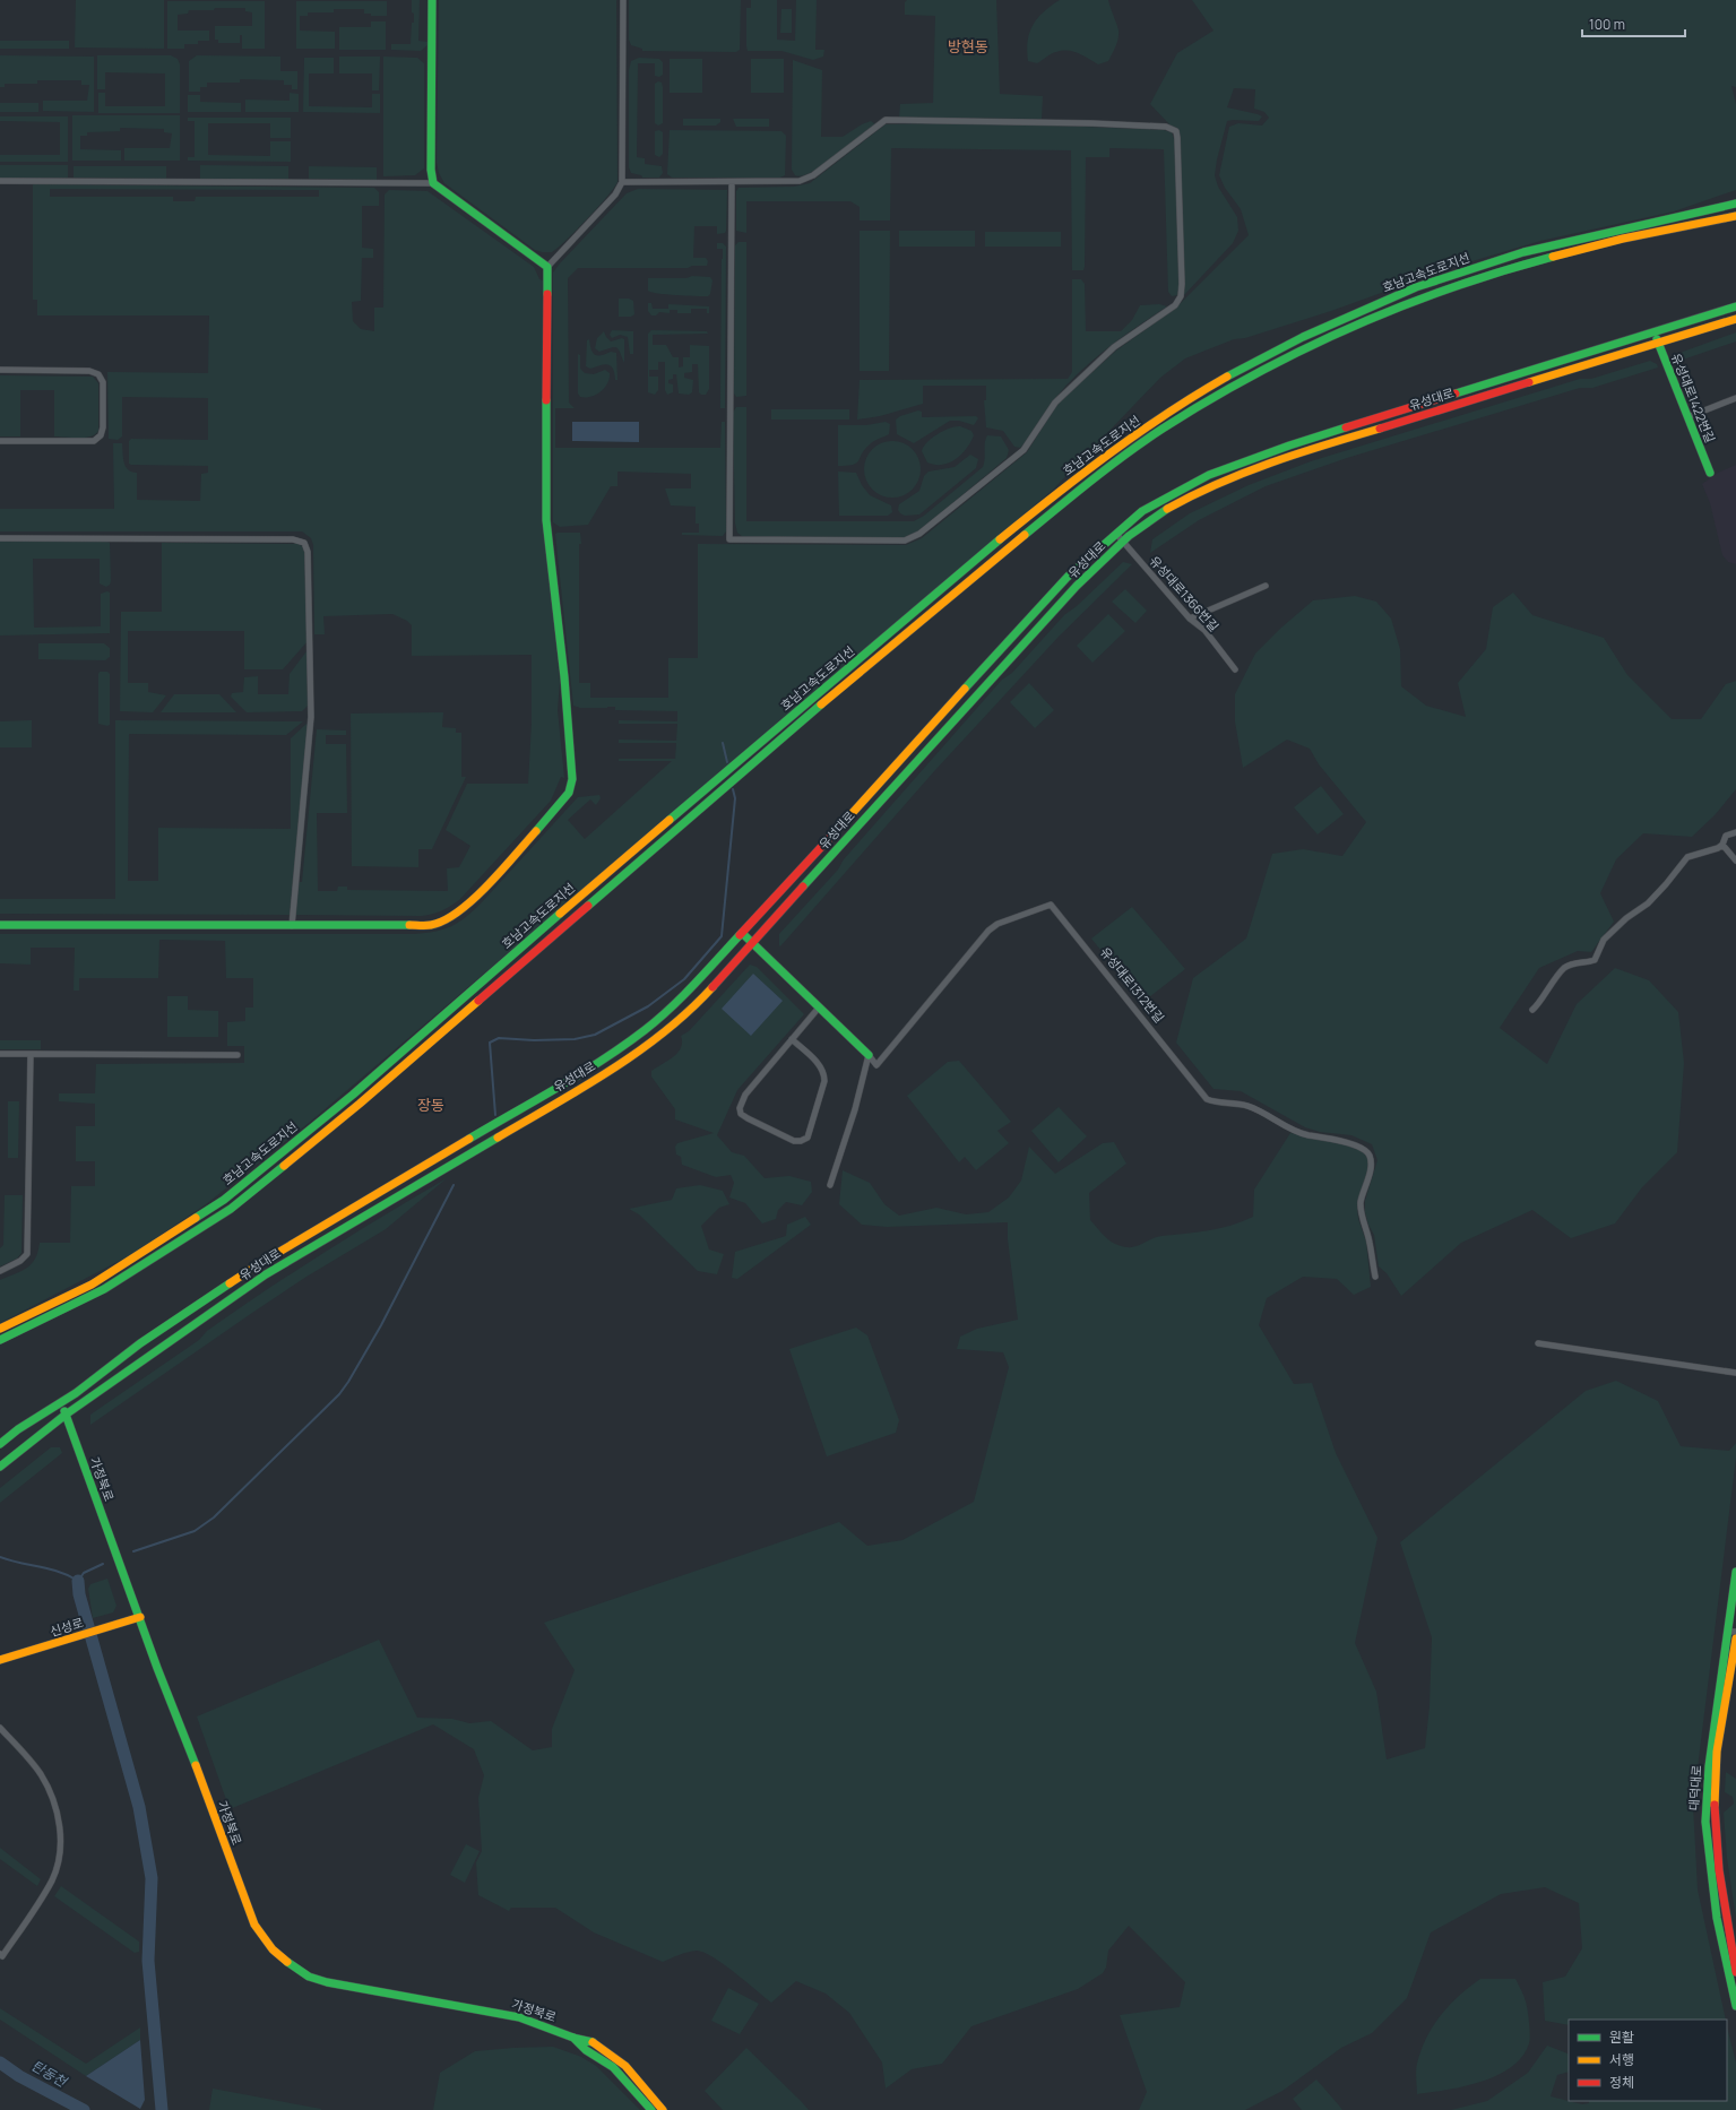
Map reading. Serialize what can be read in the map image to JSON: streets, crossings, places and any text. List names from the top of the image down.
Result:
{
  "streets": {
    "main road": [
      "호남고속도로지선",
      "유성대로1422번길",
      "유성대로",
      "가정북로",
      "신성로",
      "대덕대로"
    ],
    "street": ["유성대로1366번길", "유성대로1312번길"]
  },
  "crossings": [
    ["유성대로1422번길", "유성대로"],
    ["유성대로", "유성대로1366번길"],
    ["유성대로", "가정북로"],
    ["가정북로", "신성로"]
  ],
  "districts": ["방현동", "장동"],
  "water": ["탄동천"],
  "legend": ["원활", "서행", "정체"],
  "scale_bar": "100 m"
}
